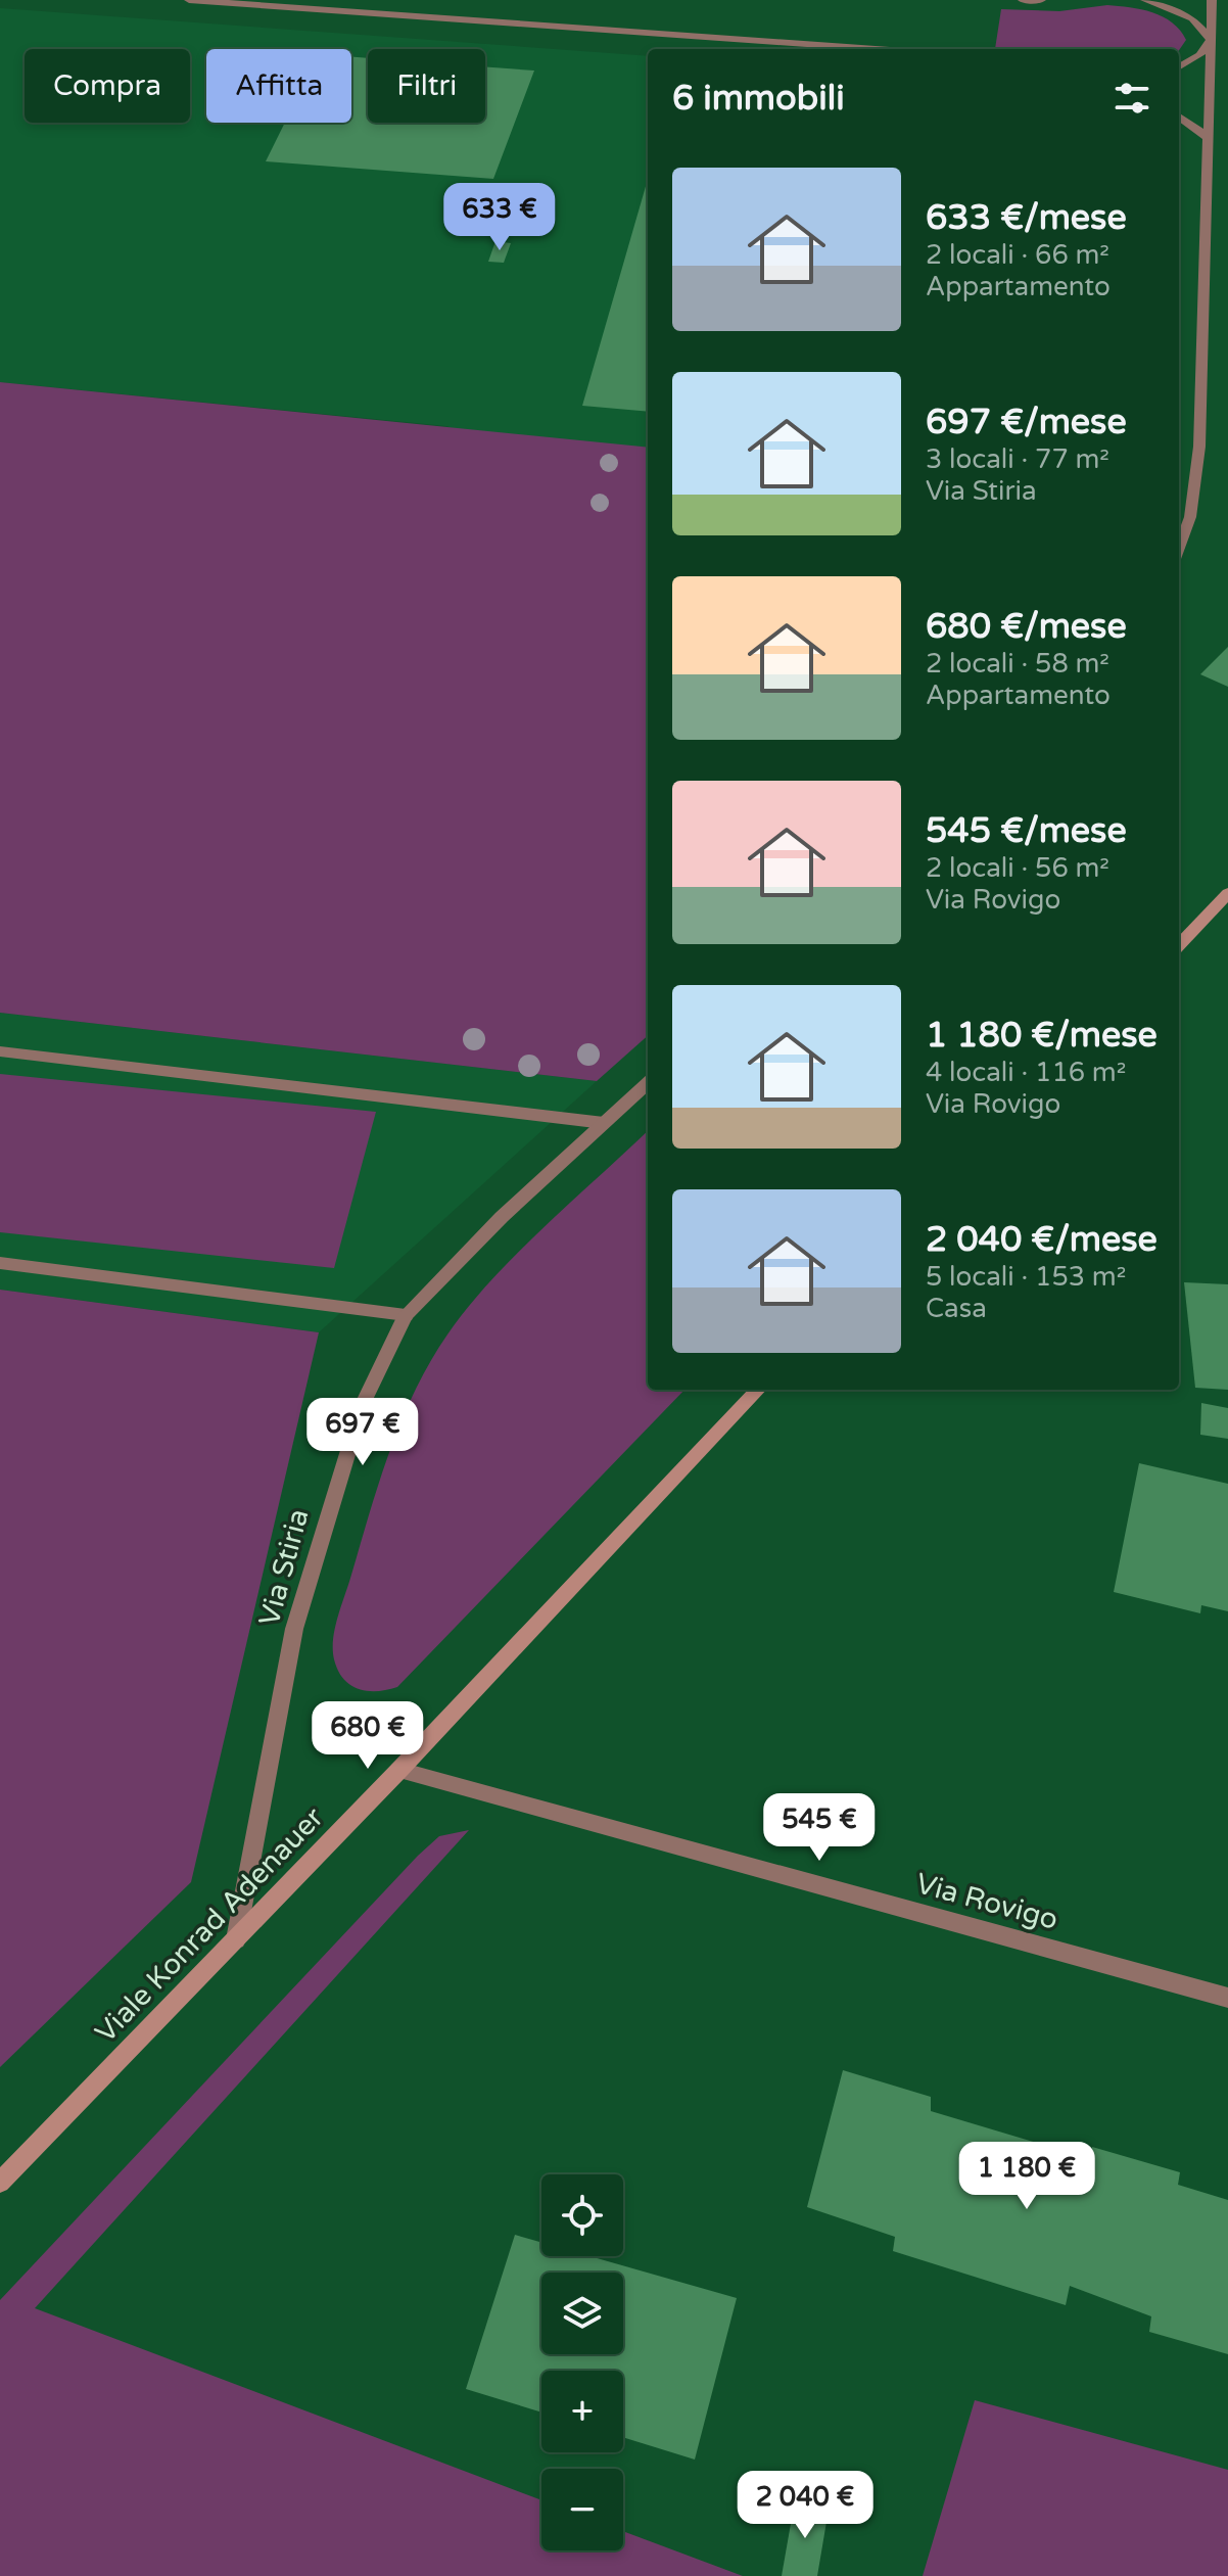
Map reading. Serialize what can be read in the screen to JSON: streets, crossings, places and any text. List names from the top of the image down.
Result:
{
  "streets": {
    "main road": ["Viale Konrad Adenauer"],
    "street": ["Via Stiria", "Via Rovigo"]
  },
  "crossings": [
    ["Via Stiria", "Viale Konrad Adenauer"],
    ["Via Rovigo", "Viale Konrad Adenauer"]
  ],
  "page": {
    "chip": ["Compra", "Affitta", "Filtri"],
    "heading": "6 immobili",
    "list": [
      {
        "name": "633 €/mese",
        "note": "2 locali · 66 m² · Appartamento"
      },
      {
        "name": "697 €/mese",
        "note": "3 locali · 77 m² · Via Stiria"
      },
      {
        "name": "680 €/mese",
        "note": "2 locali · 58 m² · Appartamento"
      },
      {
        "name": "545 €/mese",
        "note": "2 locali · 56 m² · Via Rovigo"
      },
      {
        "name": "1 180 €/mese",
        "note": "4 locali · 116 m² · Via Rovigo"
      },
      {
        "name": "2 040 €/mese",
        "note": "5 locali · 153 m² · Casa"
      }
    ],
    "price": [
      "633 €",
      "697 €",
      "680 €",
      "545 €",
      "1 180 €",
      "2 040 €"
    ],
    "map_buttons": ["+", "−"]
  }
}
